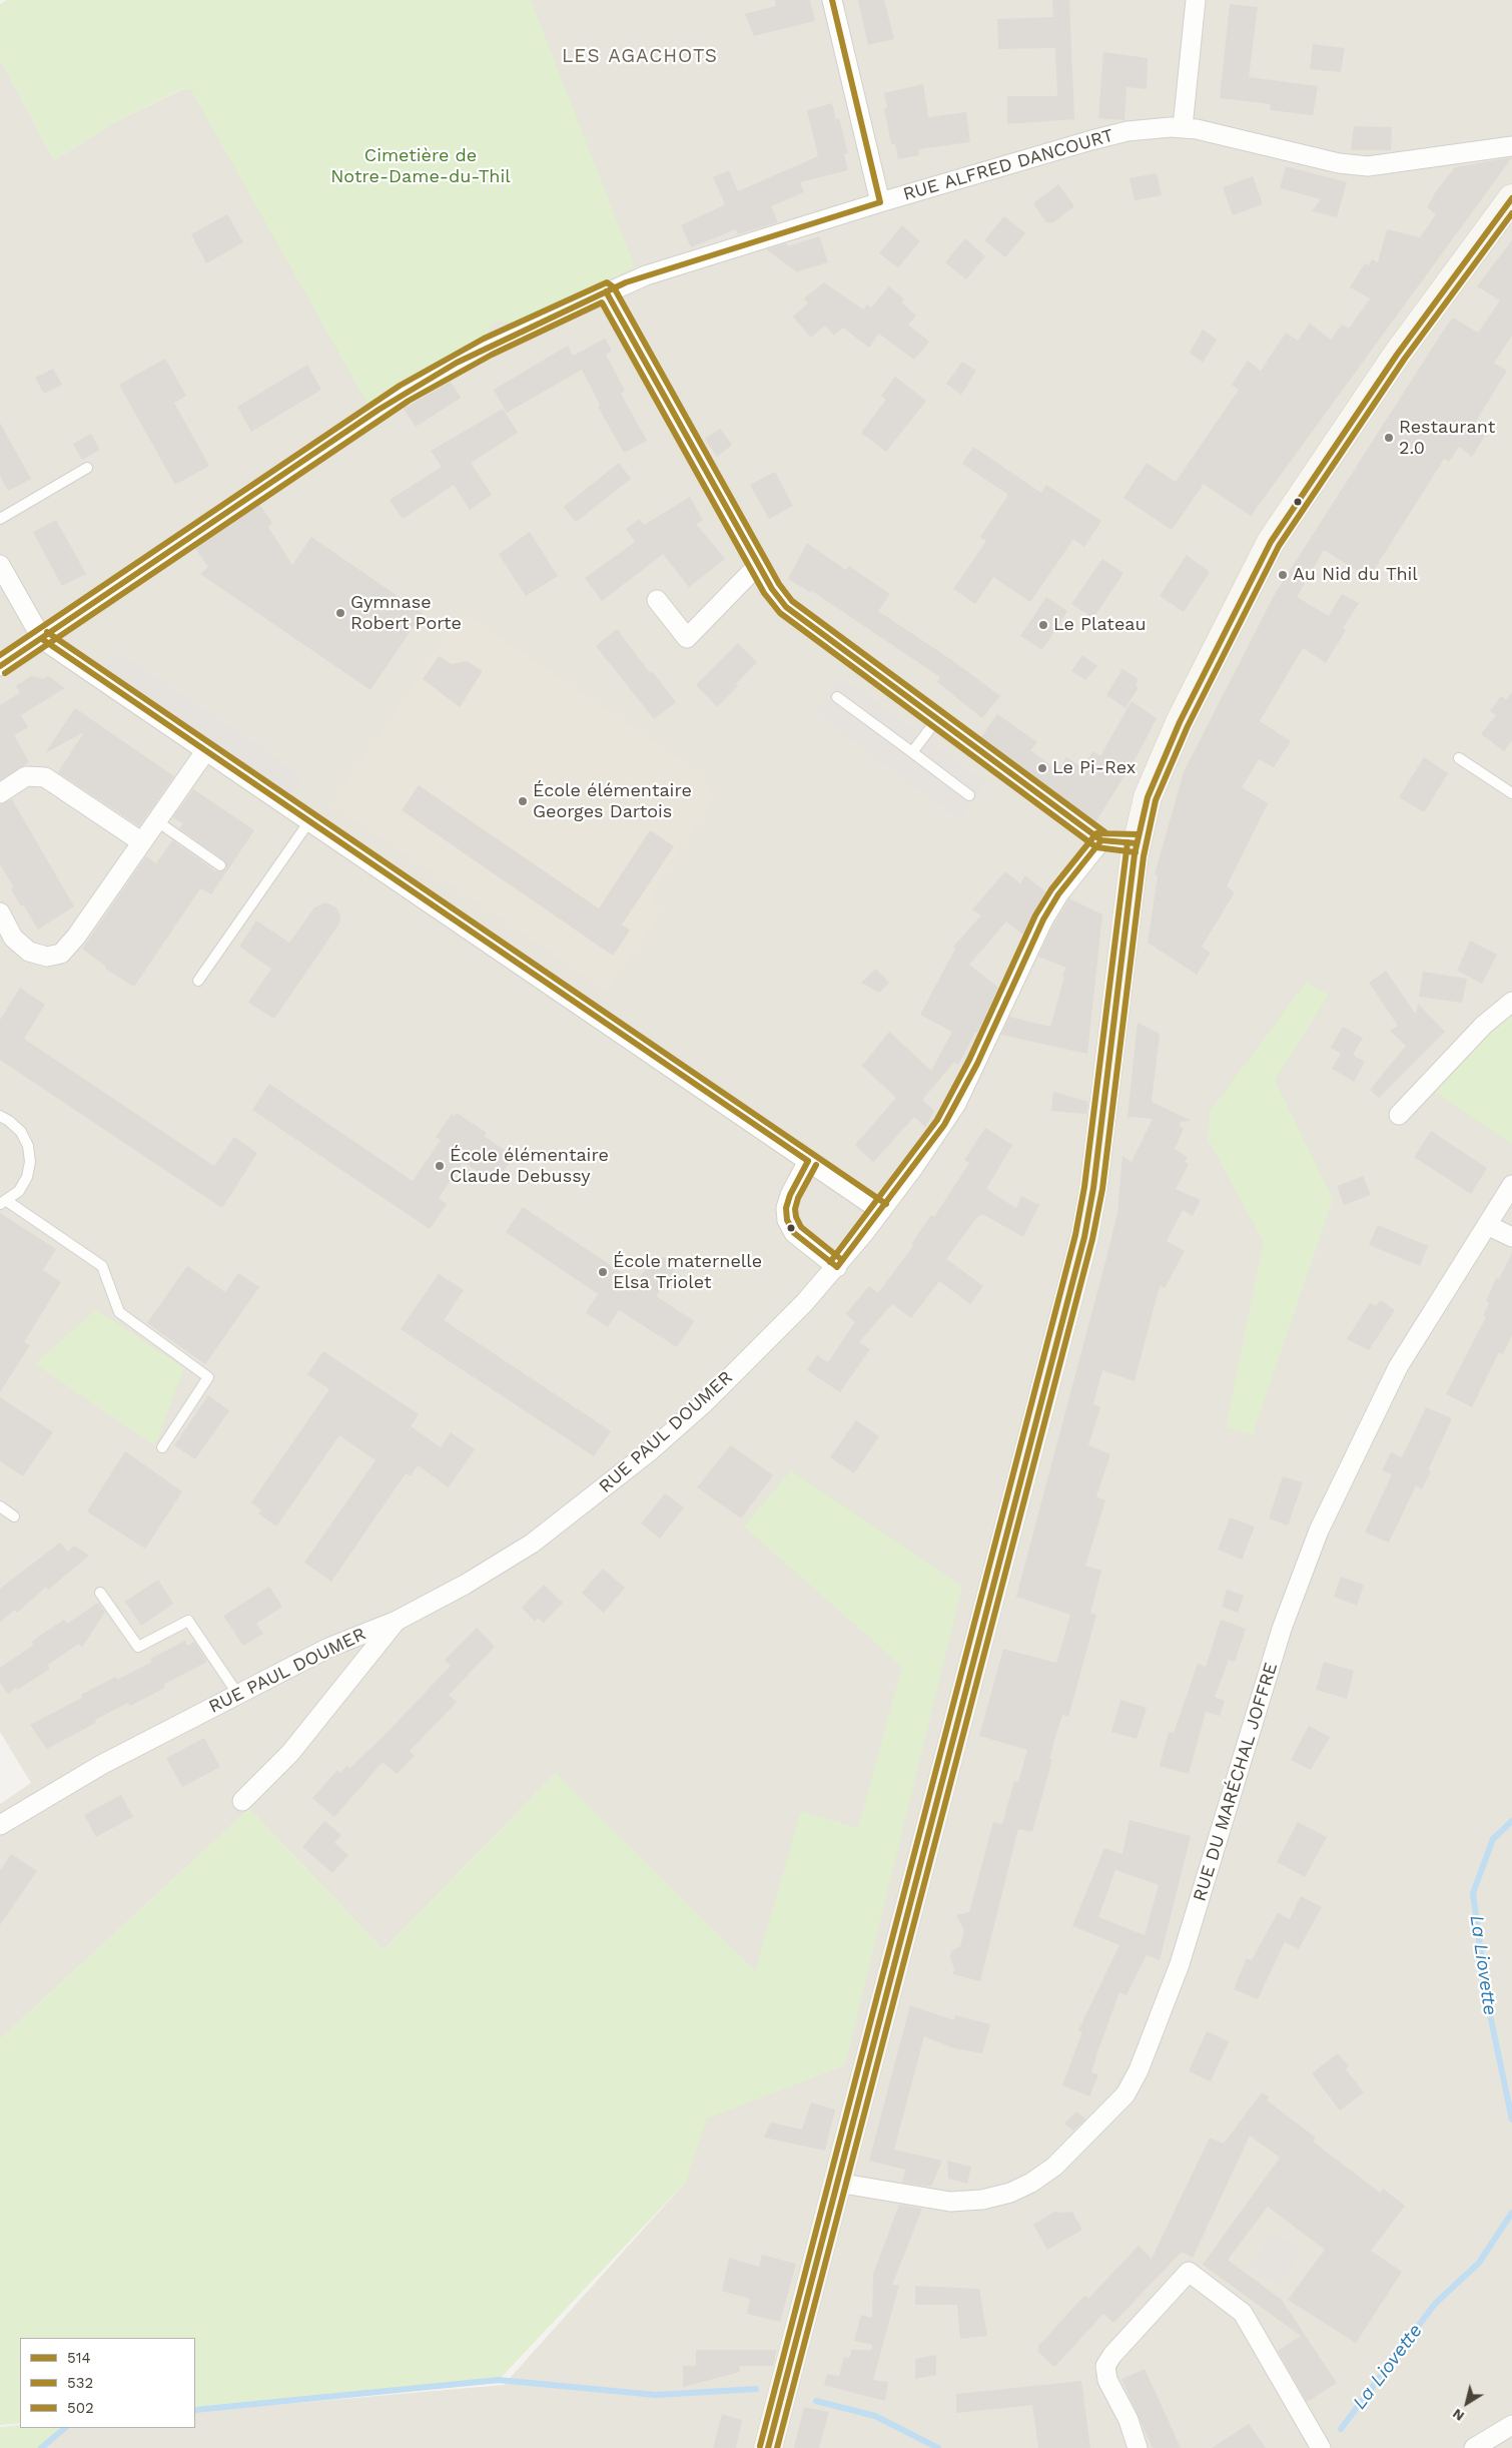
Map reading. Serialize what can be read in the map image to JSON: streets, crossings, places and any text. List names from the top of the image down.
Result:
{
  "streets": {
    "street": ["RUE ALFRED DANCOURT", "RUE PAUL DOUMER", "RUE DU MARÉCHAL JOFFRE"]
  },
  "districts": ["LES AGACHOTS"],
  "water": ["La Liovette"],
  "parks": ["Cimetière de Notre-Dame-du-Thil"],
  "places": [
    "Restaurant 2.0",
    "Au Nid du Thil",
    "Gymnase Robert Porte",
    "Le Plateau",
    "Le Pi-Rex",
    "École élémentaire Georges Dartois",
    "École élémentaire Claude Debussy",
    "École maternelle Elsa Triolet"
  ],
  "lines": ["transit line 514", "transit line 532", "transit line 502"],
  "legend": ["514", "532", "502"],
  "north": "bottom left"
}
